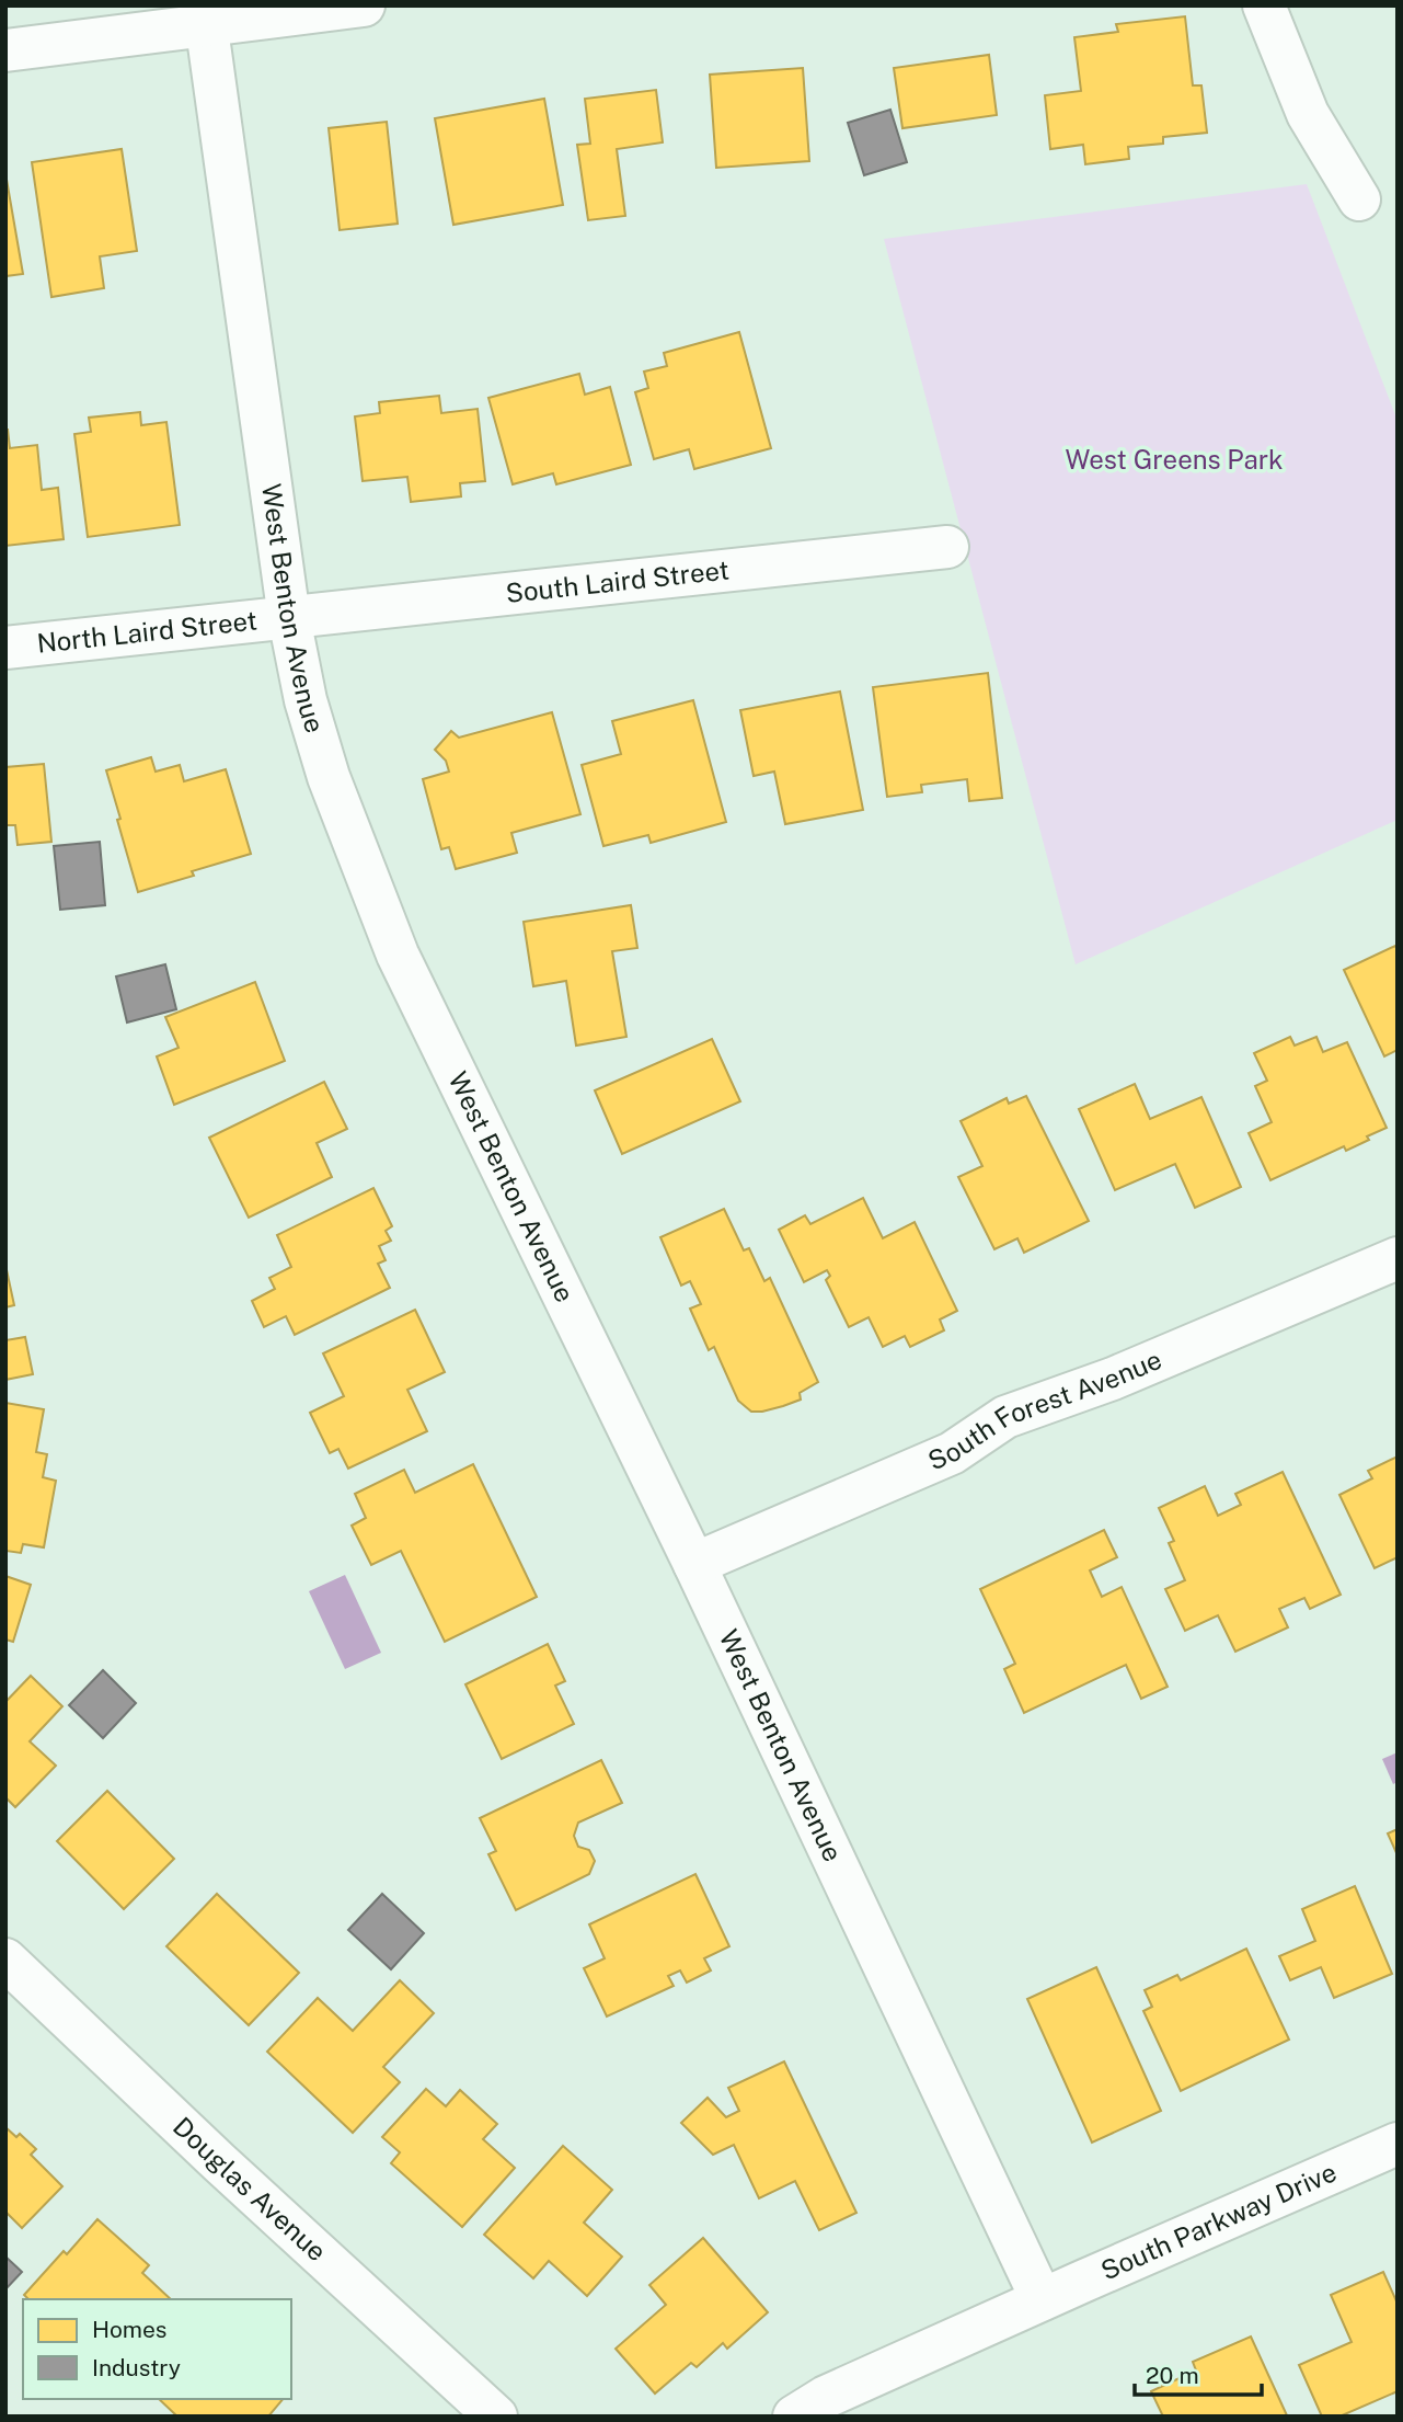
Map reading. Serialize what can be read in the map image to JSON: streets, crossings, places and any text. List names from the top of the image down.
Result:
{
  "streets": {
    "street": [
      "South Laird Street",
      "West Benton Avenue",
      "North Laird Street",
      "South Forest Avenue",
      "Douglas Avenue",
      "South Parkway Drive"
    ]
  },
  "crossings": [
    ["South Laird Street", "West Benton Avenue"],
    ["South Laird Street", "North Laird Street"],
    ["West Benton Avenue", "North Laird Street"],
    ["West Benton Avenue", "South Forest Avenue"],
    ["West Benton Avenue", "South Parkway Drive"]
  ],
  "parks": ["West Greens Park"],
  "legend": ["Homes", "Industry"],
  "scale_bar": "20 m"
}
